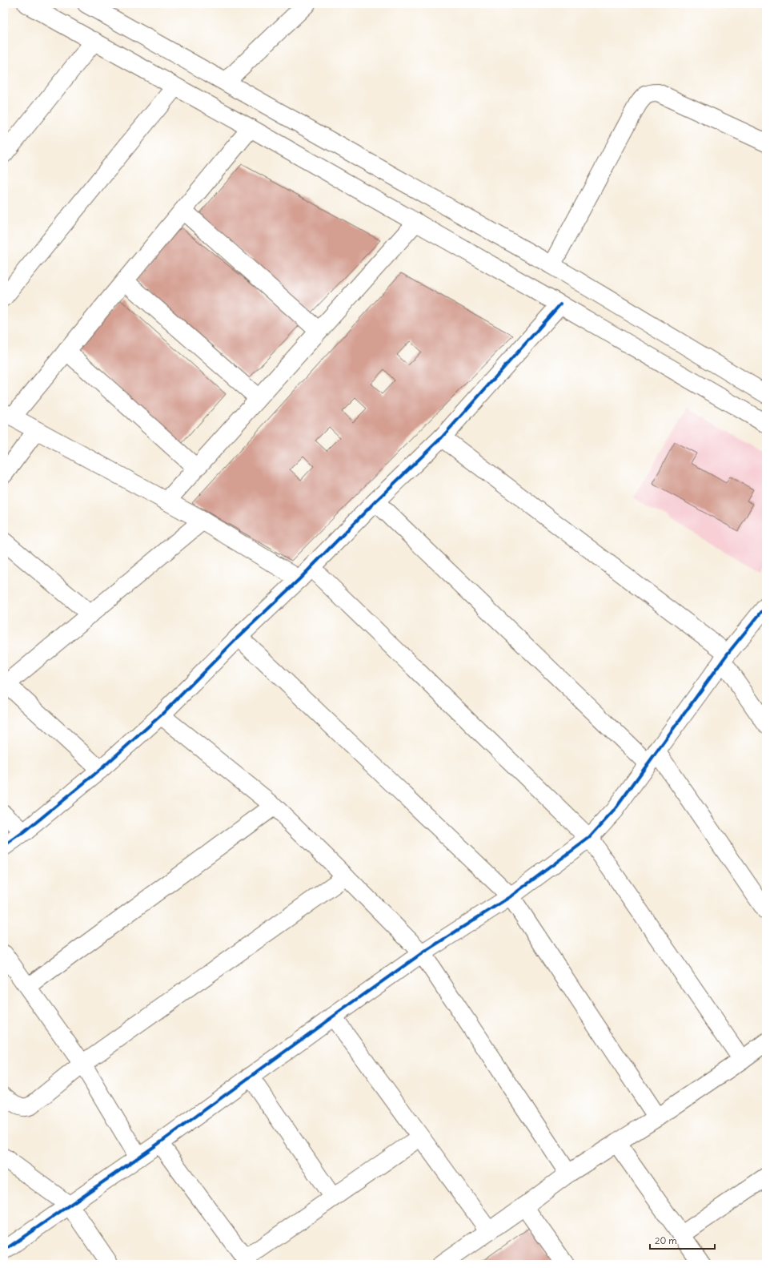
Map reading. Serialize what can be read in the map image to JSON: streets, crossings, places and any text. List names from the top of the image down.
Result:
{
  "scale_bar": "20 m"
}
